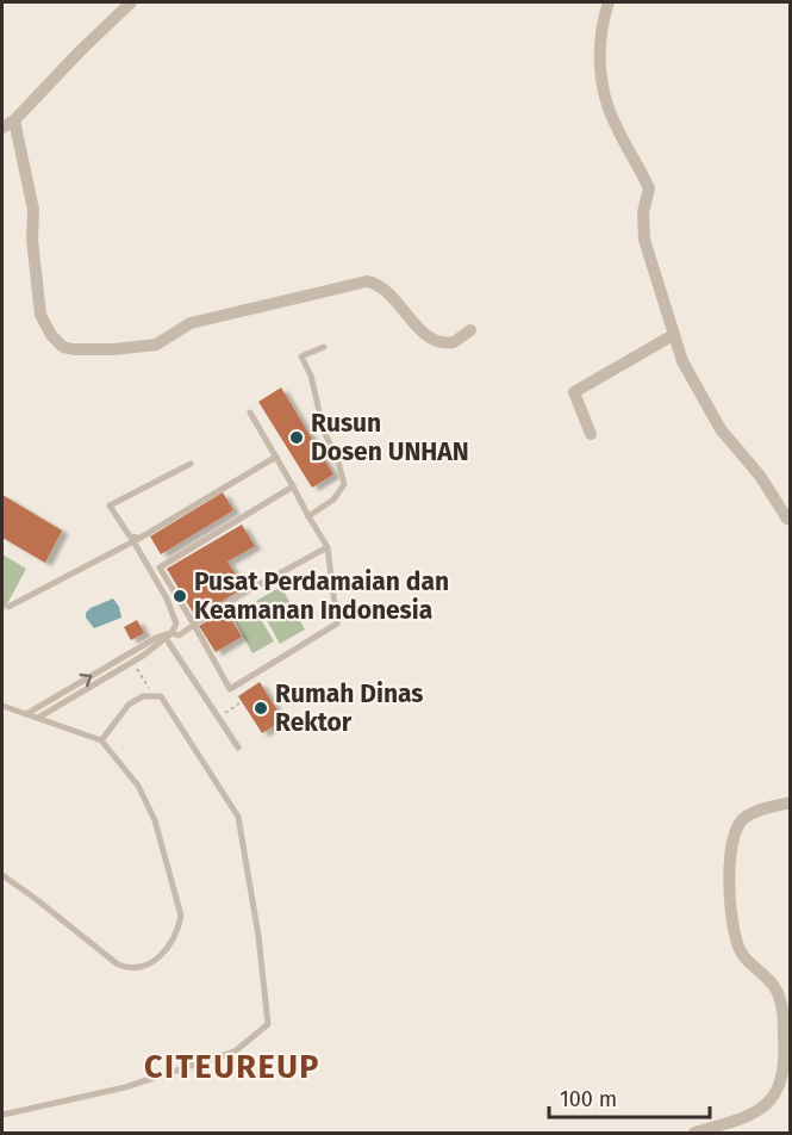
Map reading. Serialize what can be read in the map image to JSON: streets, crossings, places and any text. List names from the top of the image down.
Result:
{
  "districts": ["CITEUREUP"],
  "places": ["Rusun Dosen UNHAN", "Pusat Perdamaian dan Keamanan Indonesia", "Rumah Dinas Rektor"],
  "scale_bar": "100 m"
}
